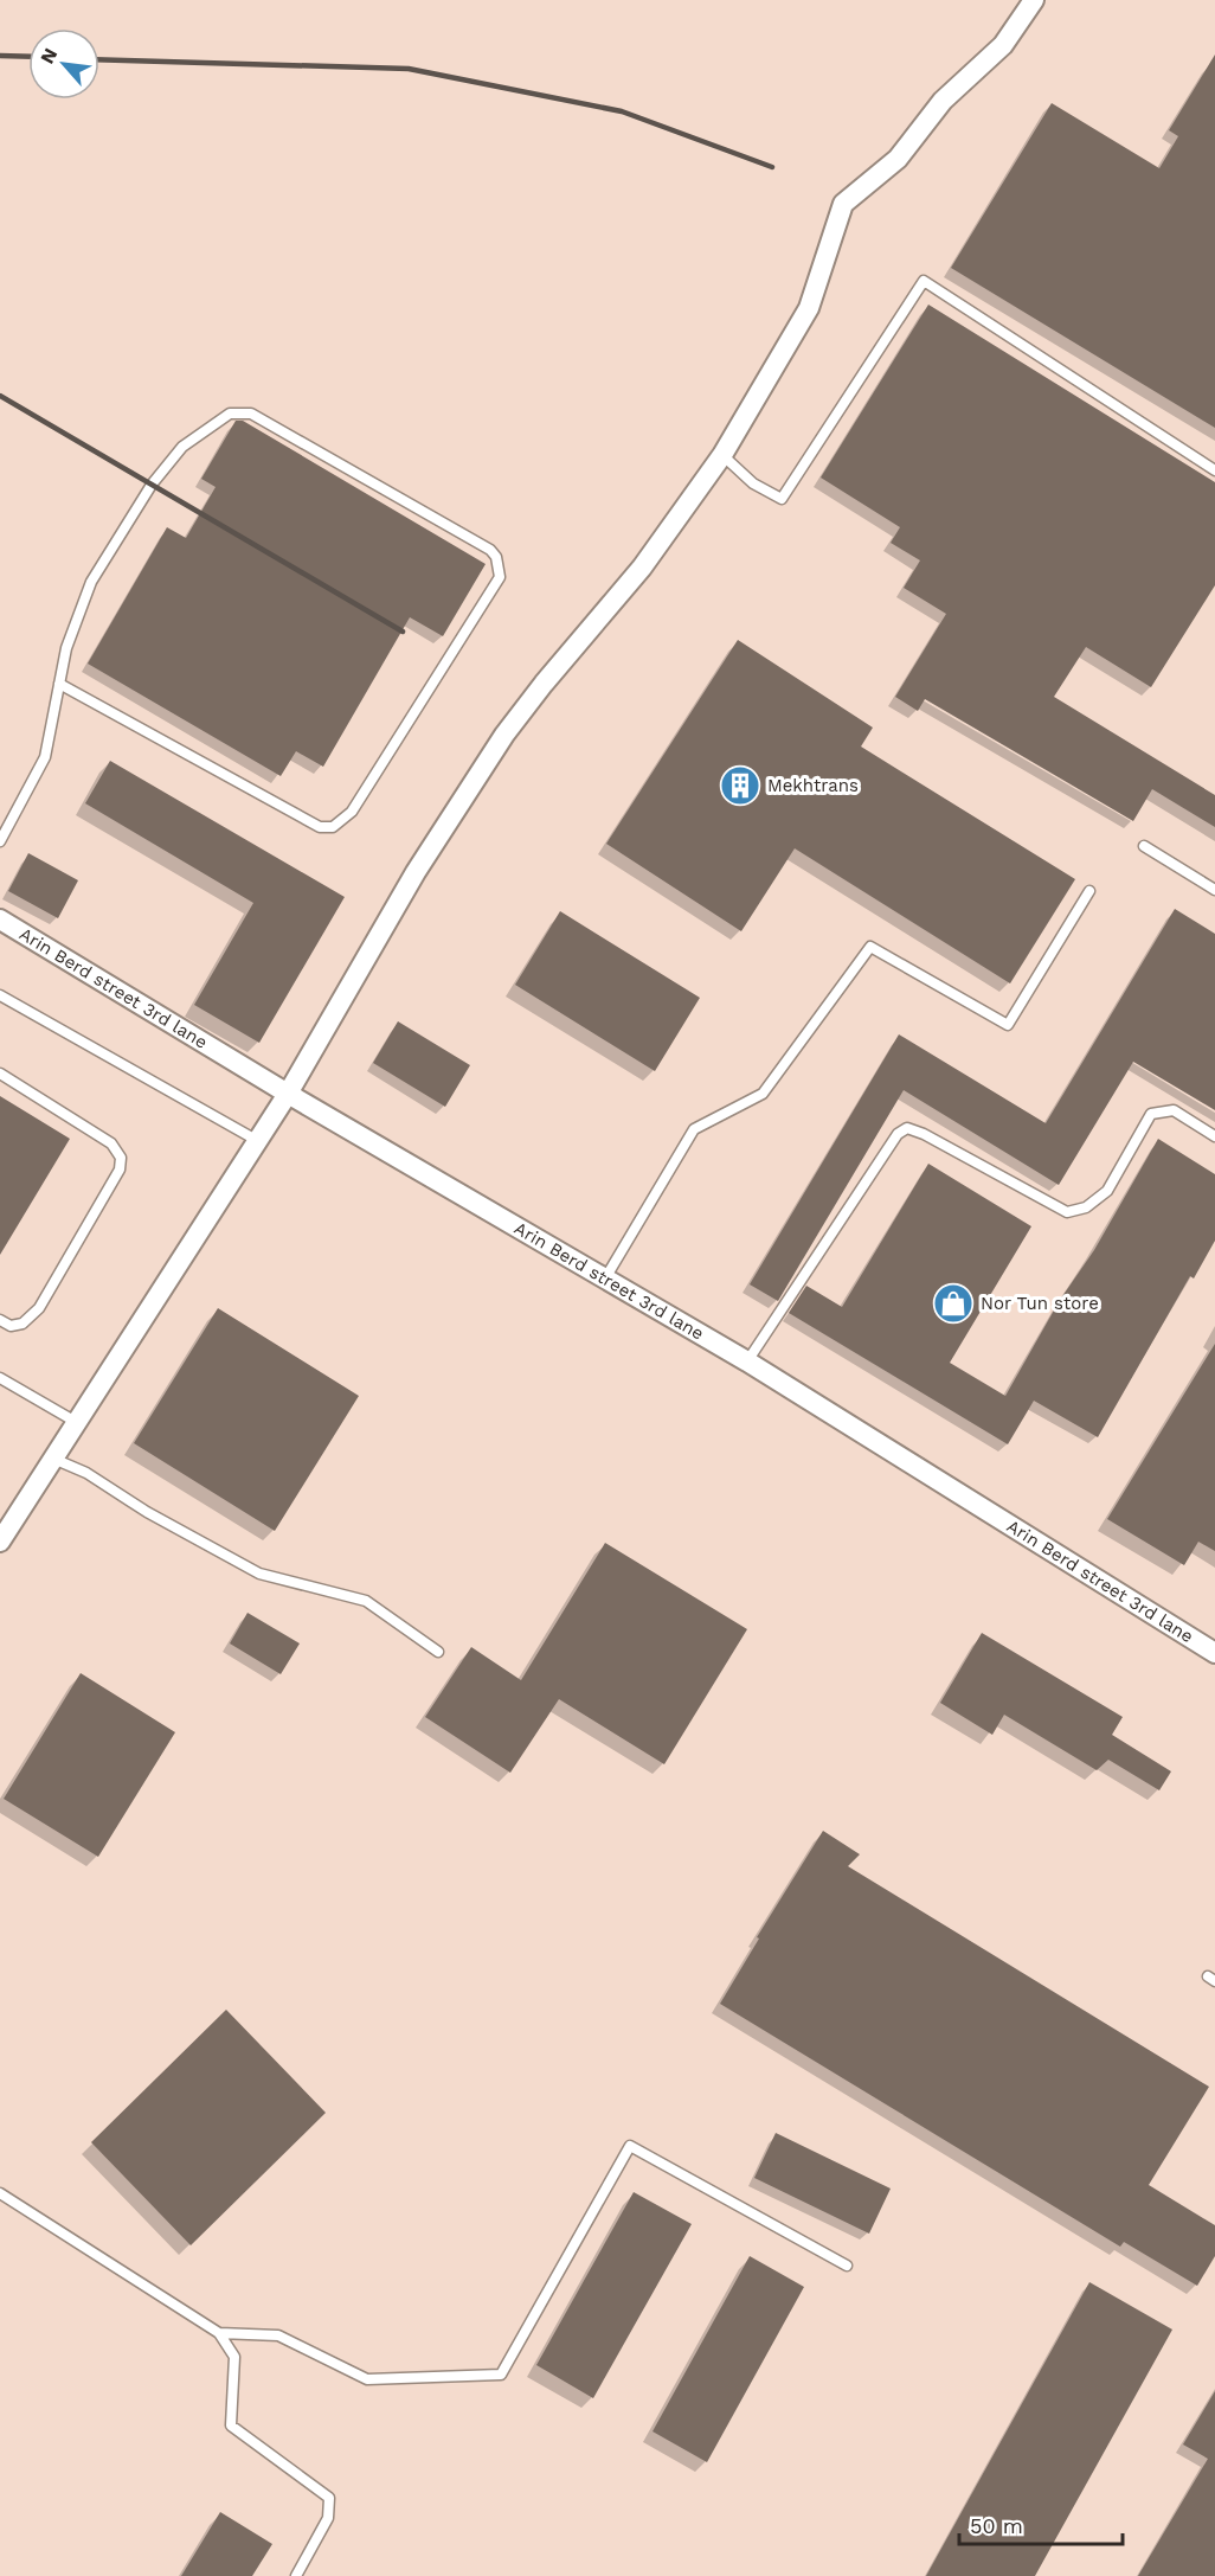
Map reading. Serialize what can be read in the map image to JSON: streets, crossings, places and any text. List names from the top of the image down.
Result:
{
  "streets": {
    "street": ["Arin Berd street 3rd lane"]
  },
  "places": {
    "building": ["Mekhtrans"],
    "shop": ["Nor Tun store"]
  },
  "scale_bar": "50 m",
  "north": "top left"
}
